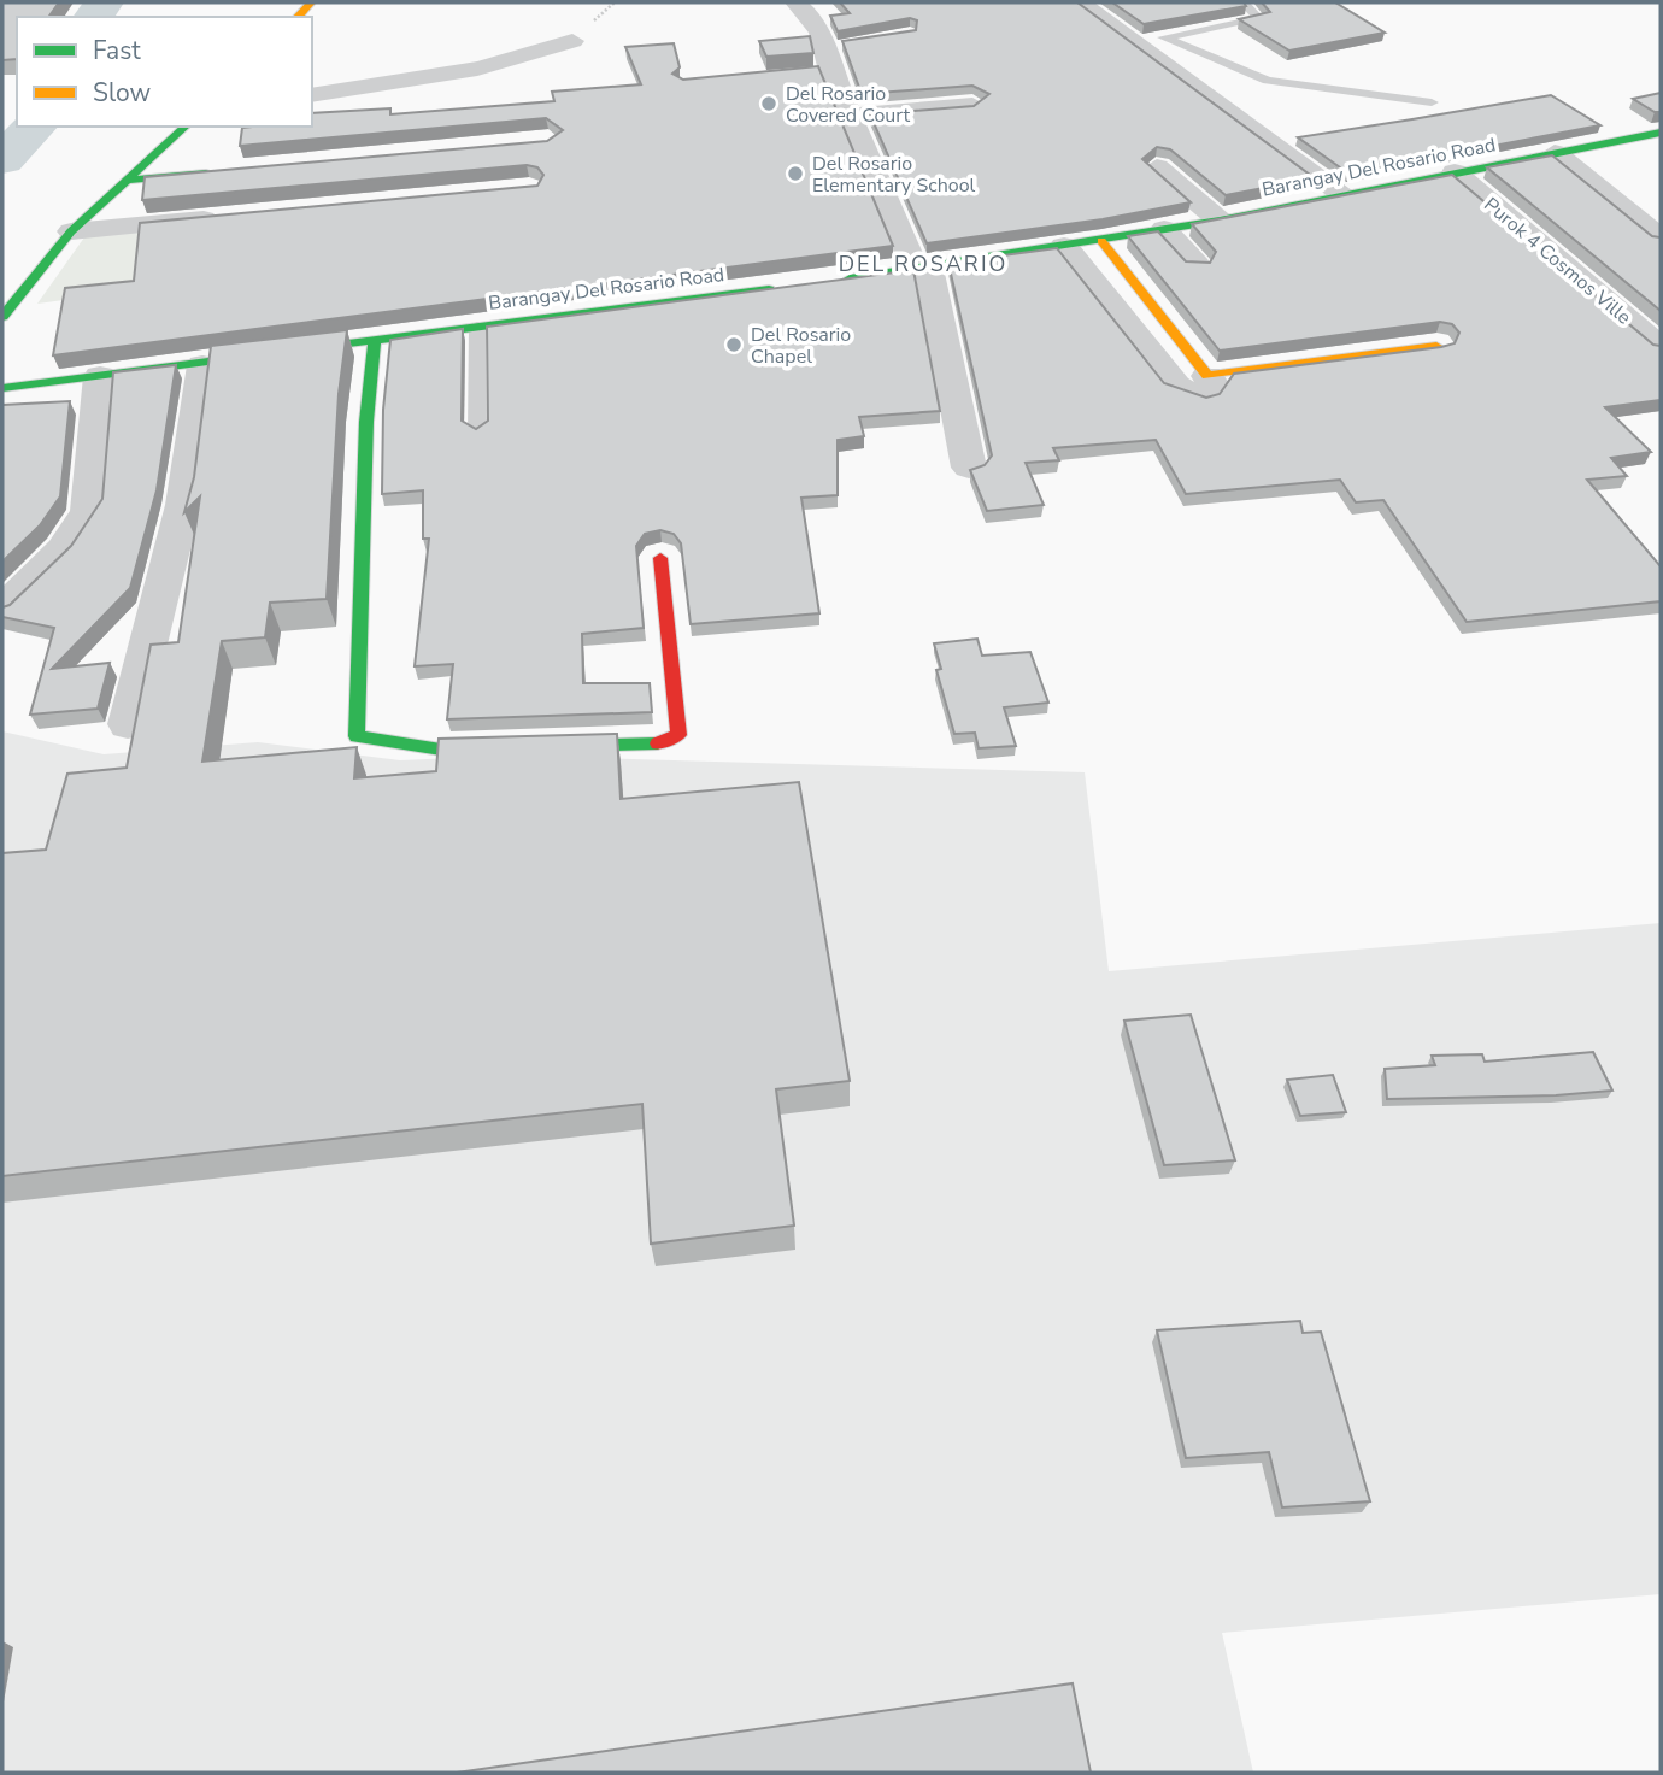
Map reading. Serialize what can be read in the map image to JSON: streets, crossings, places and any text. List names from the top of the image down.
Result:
{
  "streets": {
    "street": ["Barangay Del Rosario Road", "Purok 4 Cosmos Ville"]
  },
  "crossings": [
    ["Barangay Del Rosario Road", "Purok 4 Cosmos Ville"]
  ],
  "districts": ["DEL ROSARIO"],
  "places": ["Del Rosario Covered Court", "Del Rosario Elementary School", "Del Rosario Chapel"],
  "legend": ["Fast", "Slow"]
}
